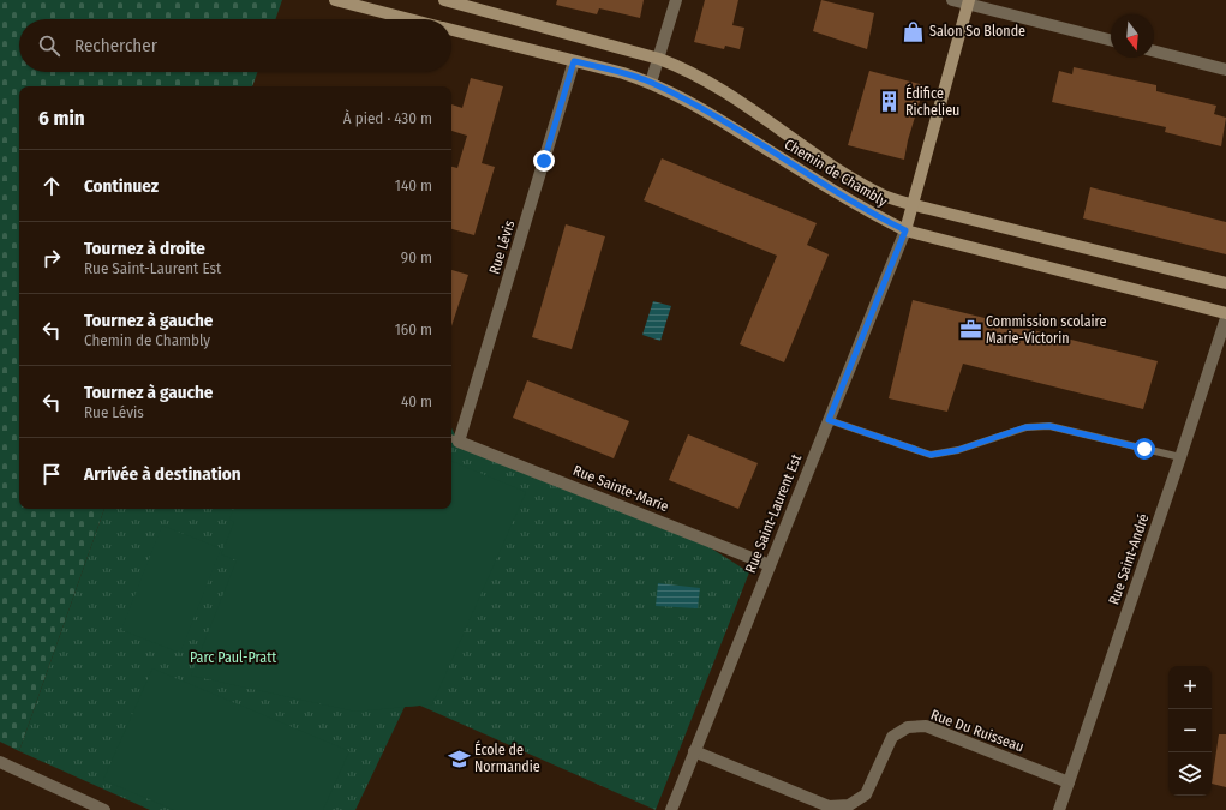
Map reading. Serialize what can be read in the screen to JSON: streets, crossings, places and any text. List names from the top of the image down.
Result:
{
  "streets": {
    "main road": ["Chemin de Chambly"],
    "street": [
      "Rue Lévis",
      "Rue Sainte-Marie",
      "Rue Saint-Laurent Est",
      "Rue Saint-André",
      "Rue Du Ruisseau"
    ]
  },
  "crossings": [
    ["Chemin de Chambly", "Rue Lévis"],
    ["Chemin de Chambly", "Rue Saint-Laurent Est"],
    ["Rue Lévis", "Rue Sainte-Marie"],
    ["Rue Sainte-Marie", "Rue Saint-Laurent Est"],
    ["Rue Saint-Laurent Est", "Rue Du Ruisseau"],
    ["Rue Saint-André", "Rue Du Ruisseau"]
  ],
  "parks": ["Parc Paul-Pratt"],
  "places": {
    "shop": ["Salon So Blonde"],
    "building": ["Édifice Richelieu"],
    "office": ["Commission scolaire Marie-Victorin"],
    "school or university": ["École de Normandie"]
  },
  "north": "bottom",
  "page": {
    "search": "Rechercher",
    "heading": ["6 min", "À pied · 430 m"],
    "list": [
      ["Continuez", "140 m"],
      ["Tournez à droite", "Rue Saint-Laurent Est", "90 m"],
      ["Tournez à gauche", "Chemin de Chambly", "160 m"],
      ["Tournez à gauche", "Rue Lévis", "40 m"],
      "Arrivée à destination"
    ],
    "map_buttons": ["+", "−"]
  }
}
